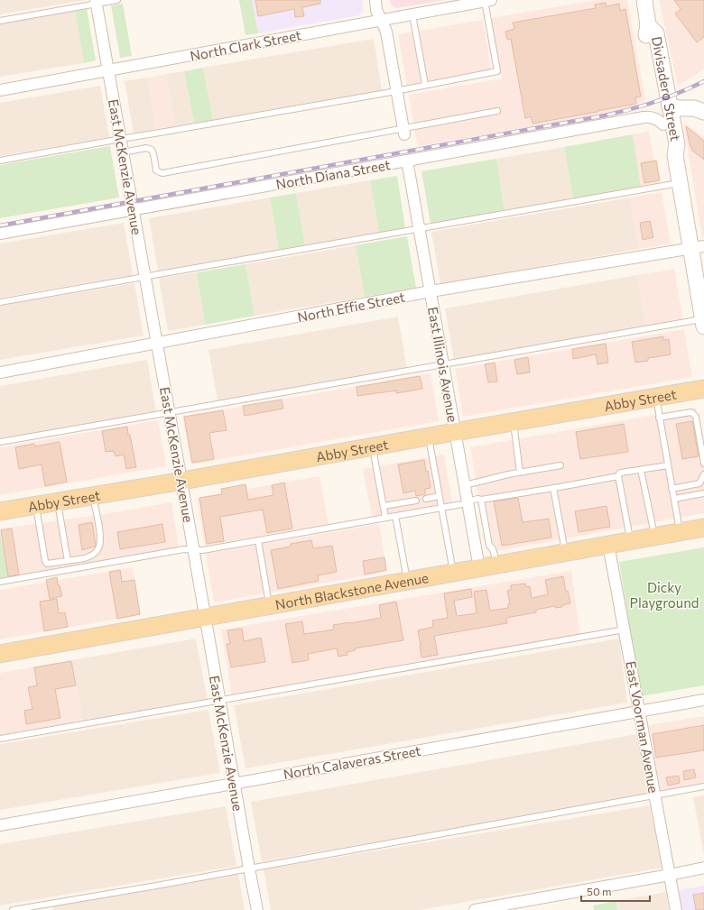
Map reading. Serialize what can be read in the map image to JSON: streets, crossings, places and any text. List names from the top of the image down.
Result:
{
  "streets": {
    "main road": ["Abby Street", "North Blackstone Avenue"],
    "street": [
      "North Clark Street",
      "Divisadero Street",
      "East McKenzie Avenue",
      "North Diana Street",
      "North Effie Street",
      "East Illinois Avenue",
      "East Voorman Avenue",
      "North Calaveras Street"
    ]
  },
  "crossings": [
    ["North Clark Street", "East McKenzie Avenue"],
    ["Divisadero Street", "North Diana Street"],
    ["Divisadero Street", "North Effie Street"],
    ["East McKenzie Avenue", "North Diana Street"],
    ["East McKenzie Avenue", "North Effie Street"],
    ["East McKenzie Avenue", "Abby Street"],
    ["East McKenzie Avenue", "North Blackstone Avenue"],
    ["East McKenzie Avenue", "North Calaveras Street"],
    ["North Diana Street", "East Illinois Avenue"],
    ["North Effie Street", "East Illinois Avenue"],
    ["East Illinois Avenue", "Abby Street"],
    ["East Illinois Avenue", "North Blackstone Avenue"],
    ["North Blackstone Avenue", "East Voorman Avenue"],
    ["East Voorman Avenue", "North Calaveras Street"]
  ],
  "parks": ["Dicky Playground"],
  "scale_bar": "50 m"
}
